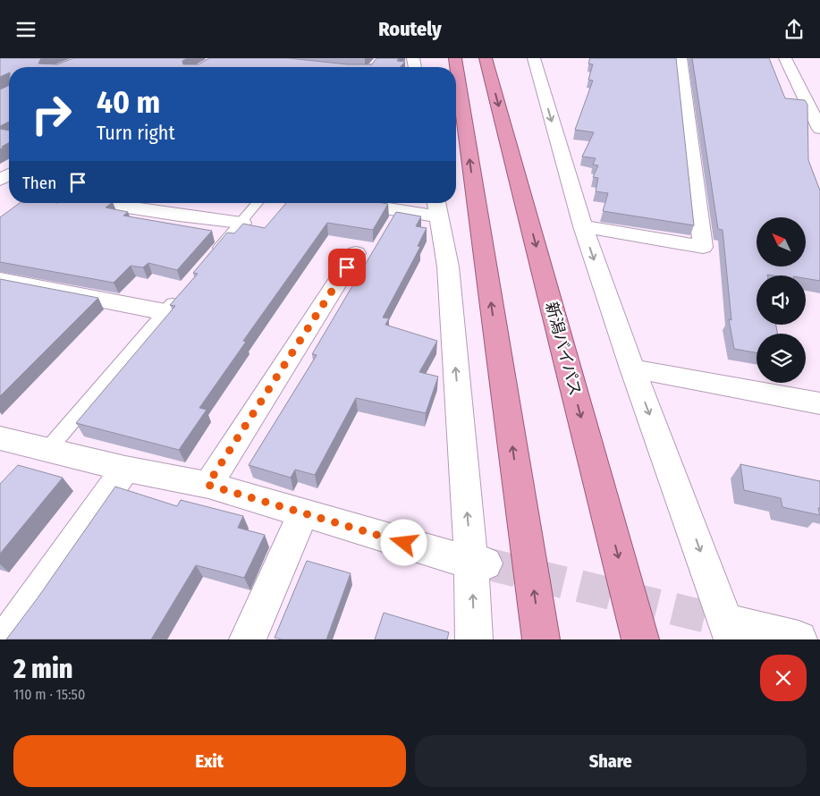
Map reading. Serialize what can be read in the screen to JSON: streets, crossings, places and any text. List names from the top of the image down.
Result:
{
  "streets": {
    "highway": ["新潟バイパス"]
  },
  "north": "top left",
  "page": {
    "header": "Routely",
    "turn": ["40 m", "Turn right"],
    "then": "Then",
    "heading": ["2 min", "110 m · 15:50"],
    "buttons": ["Exit", "Share"]
  }
}
